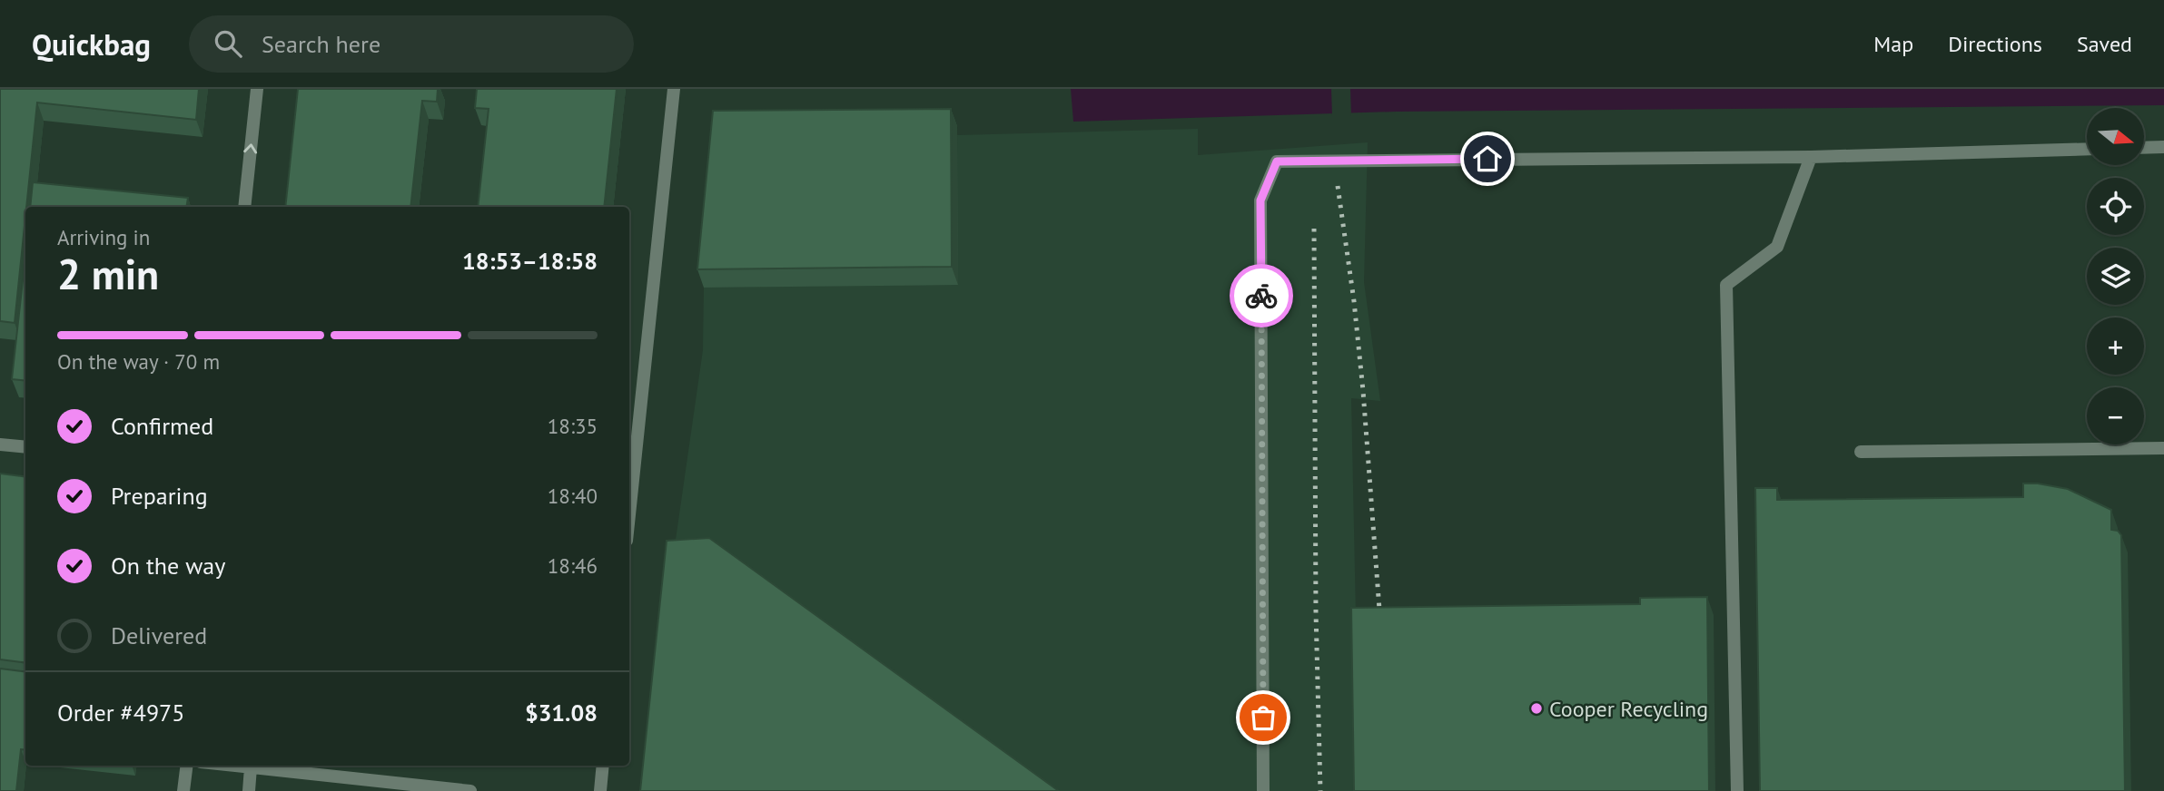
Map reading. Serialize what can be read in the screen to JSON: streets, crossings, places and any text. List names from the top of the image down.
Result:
{
  "places": ["Cooper Recycling"],
  "north": "right",
  "page": {
    "header": "Quickbag",
    "search": "Search here",
    "nav": ["Map", "Directions", "Saved"],
    "map_buttons": ["+", "−"],
    "heading": ["2 min", "Arriving in", "18:53–18:58"],
    "panel": ["Order #4975", "$31.08"],
    "bar": "On the way · 70 m",
    "list": [
      ["Confirmed", "18:35"],
      ["Preparing", "18:40"],
      ["On the way", "18:46"],
      "Delivered"
    ]
  }
}
